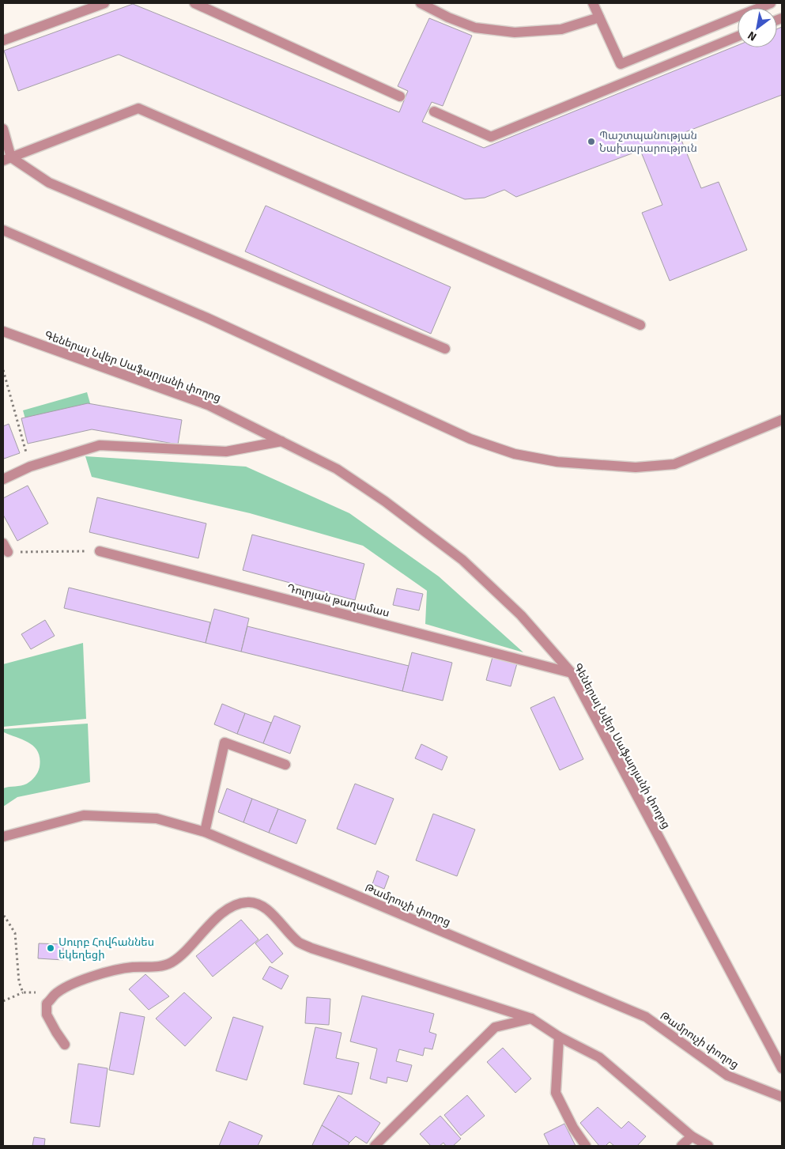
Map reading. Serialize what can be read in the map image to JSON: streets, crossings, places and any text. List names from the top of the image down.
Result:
{
  "streets": {
    "street": ["Գեներալ Նվեր Սաֆարյանի փողոց", "Դուրյան թաղամաս", "Թամրուչի փողոց"]
  },
  "crossings": [
    ["Գեներալ Նվեր Սաֆարյանի փողոց", "Դուրյան թաղամաս"]
  ],
  "places": ["Պաշտպանության Նախարարություն", "Սուրբ Հովհաննես եկեղեցի"],
  "north": "bottom left"
}
